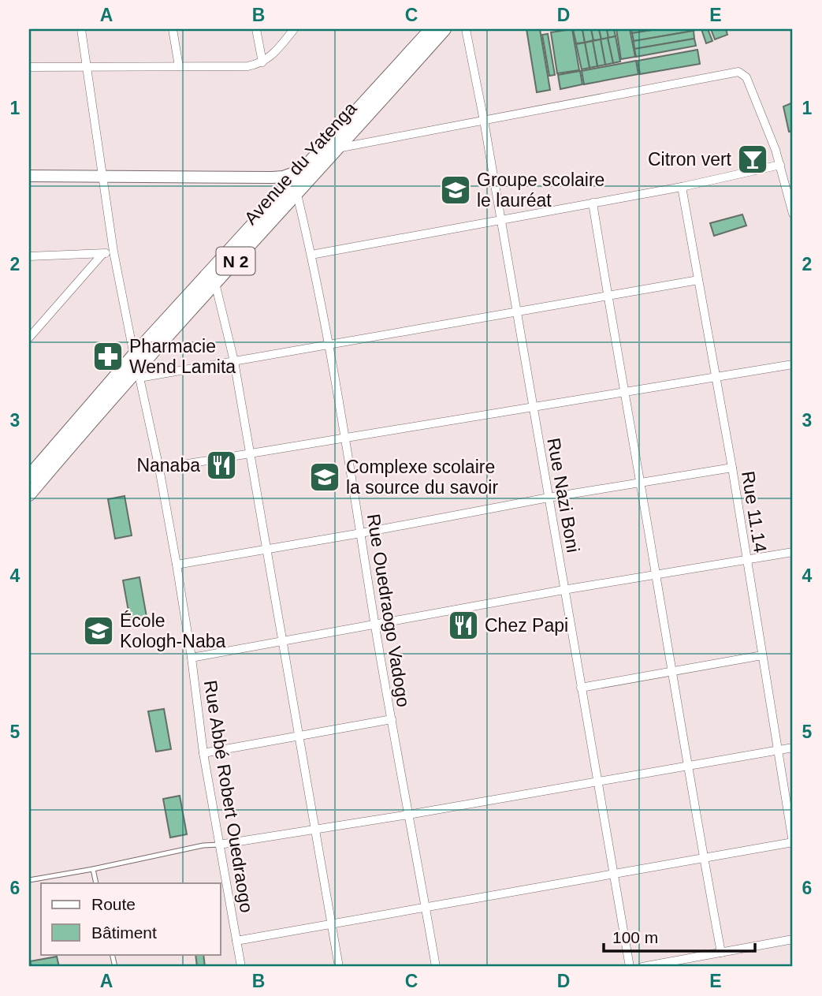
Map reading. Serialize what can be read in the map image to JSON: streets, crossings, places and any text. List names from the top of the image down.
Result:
{
  "streets": {
    "main road": ["Avenue du Yatenga", "N 2"],
    "street": [
      "Rue Nazi Boni",
      "Rue 11.14",
      "Rue Ouedraogo Vadogo",
      "Rue Abbé Robert Ouedraogo"
    ]
  },
  "crossings": [
    ["Avenue du Yatenga", "Rue Ouedraogo Vadogo"],
    ["Avenue du Yatenga", "Rue Abbé Robert Ouedraogo"]
  ],
  "places": {
    "bar": ["Citron vert"],
    "school or university": ["Groupe scolaire le lauréat", "Complexe scolaire la source du savoir", "École Kologh-Naba"],
    "pharmacy": ["Pharmacie Wend Lamita"],
    "restaurant": ["Nanaba", "Chez Papi"]
  },
  "legend": ["Route", "Bâtiment"],
  "scale_bar": "100 m",
  "grid": {
    "columns": [
      "A",
      "B",
      "C",
      "D",
      "E"
    ],
    "rows": [
      "1",
      "2",
      "3",
      "4",
      "5",
      "6"
    ]
  }
}
